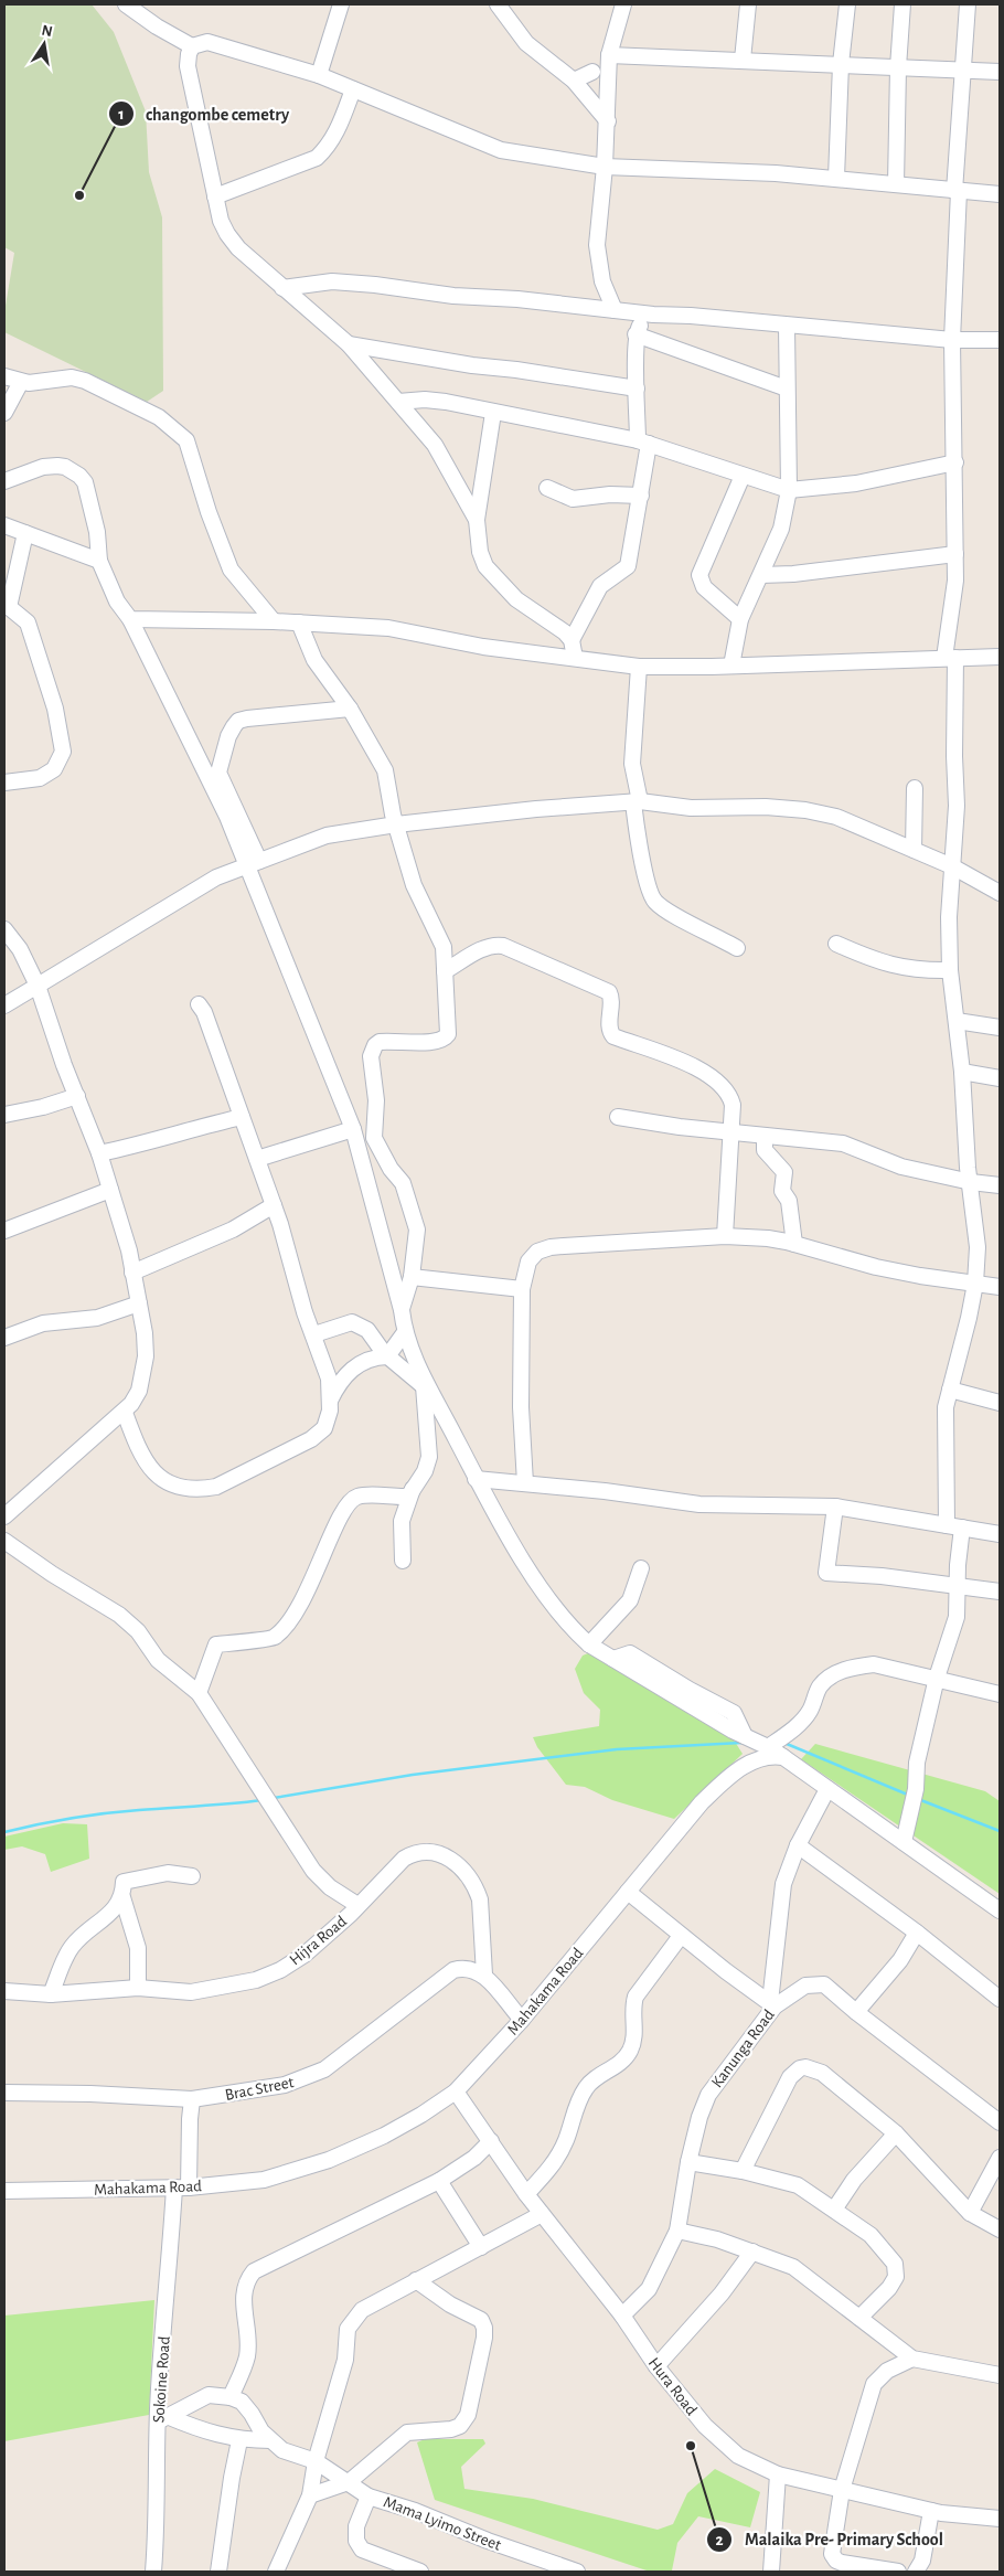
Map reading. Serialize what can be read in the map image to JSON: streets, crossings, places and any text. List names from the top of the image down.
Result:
{
  "streets": {
    "street": [
      "Hijra Road",
      "Mahakama Road",
      "Kanunga Road",
      "Brac Street",
      "Sokoine Road",
      "Hura Road",
      "Mama Lyimo Street"
    ]
  },
  "crossings": [
    ["Hijra Road", "Brac Street"],
    ["Mahakama Road", "Sokoine Road"],
    ["Mahakama Road", "Hura Road"],
    ["Kanunga Road", "Hura Road"],
    ["Brac Street", "Sokoine Road"]
  ],
  "places": ["changombe cemetry", "Malaika Pre- Primary School"],
  "north": "top"
}
